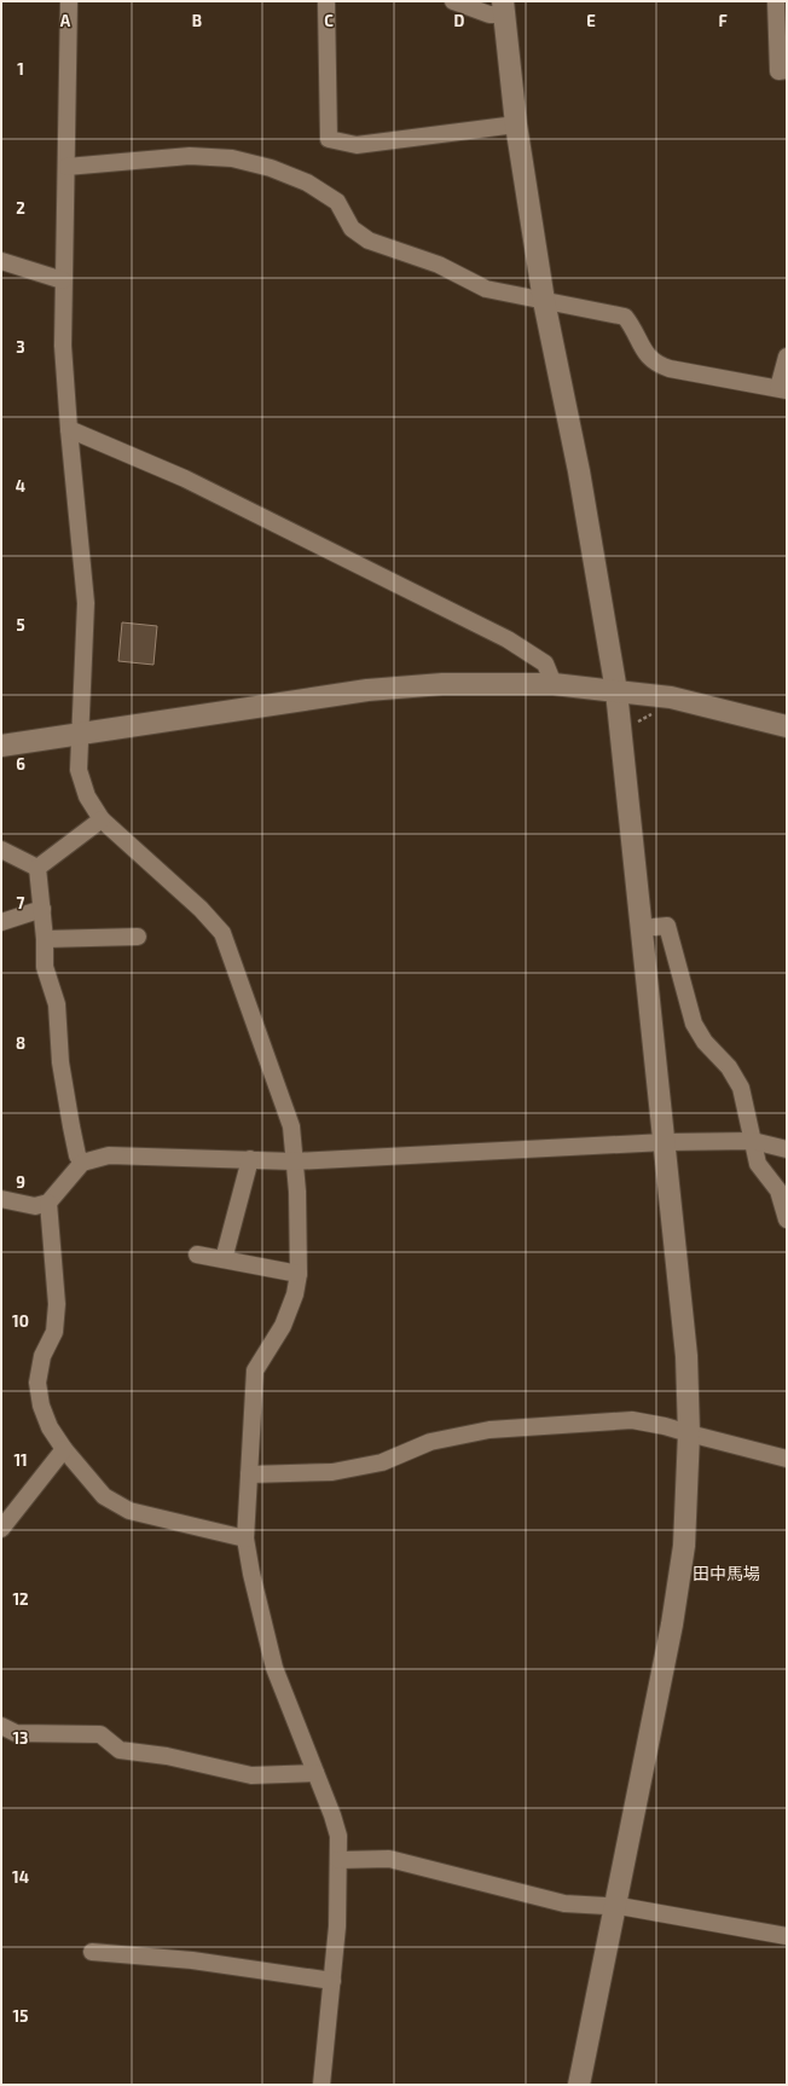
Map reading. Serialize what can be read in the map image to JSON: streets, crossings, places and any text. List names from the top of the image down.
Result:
{
  "districts": ["田中馬場"],
  "grid": {
    "columns": [
      "A",
      "B",
      "C",
      "D",
      "E",
      "F"
    ],
    "rows": [
      "1",
      "2",
      "3",
      "4",
      "5",
      "6",
      "7",
      "8",
      "9",
      "10",
      "11",
      "12",
      "13",
      "14",
      "15"
    ]
  }
}
